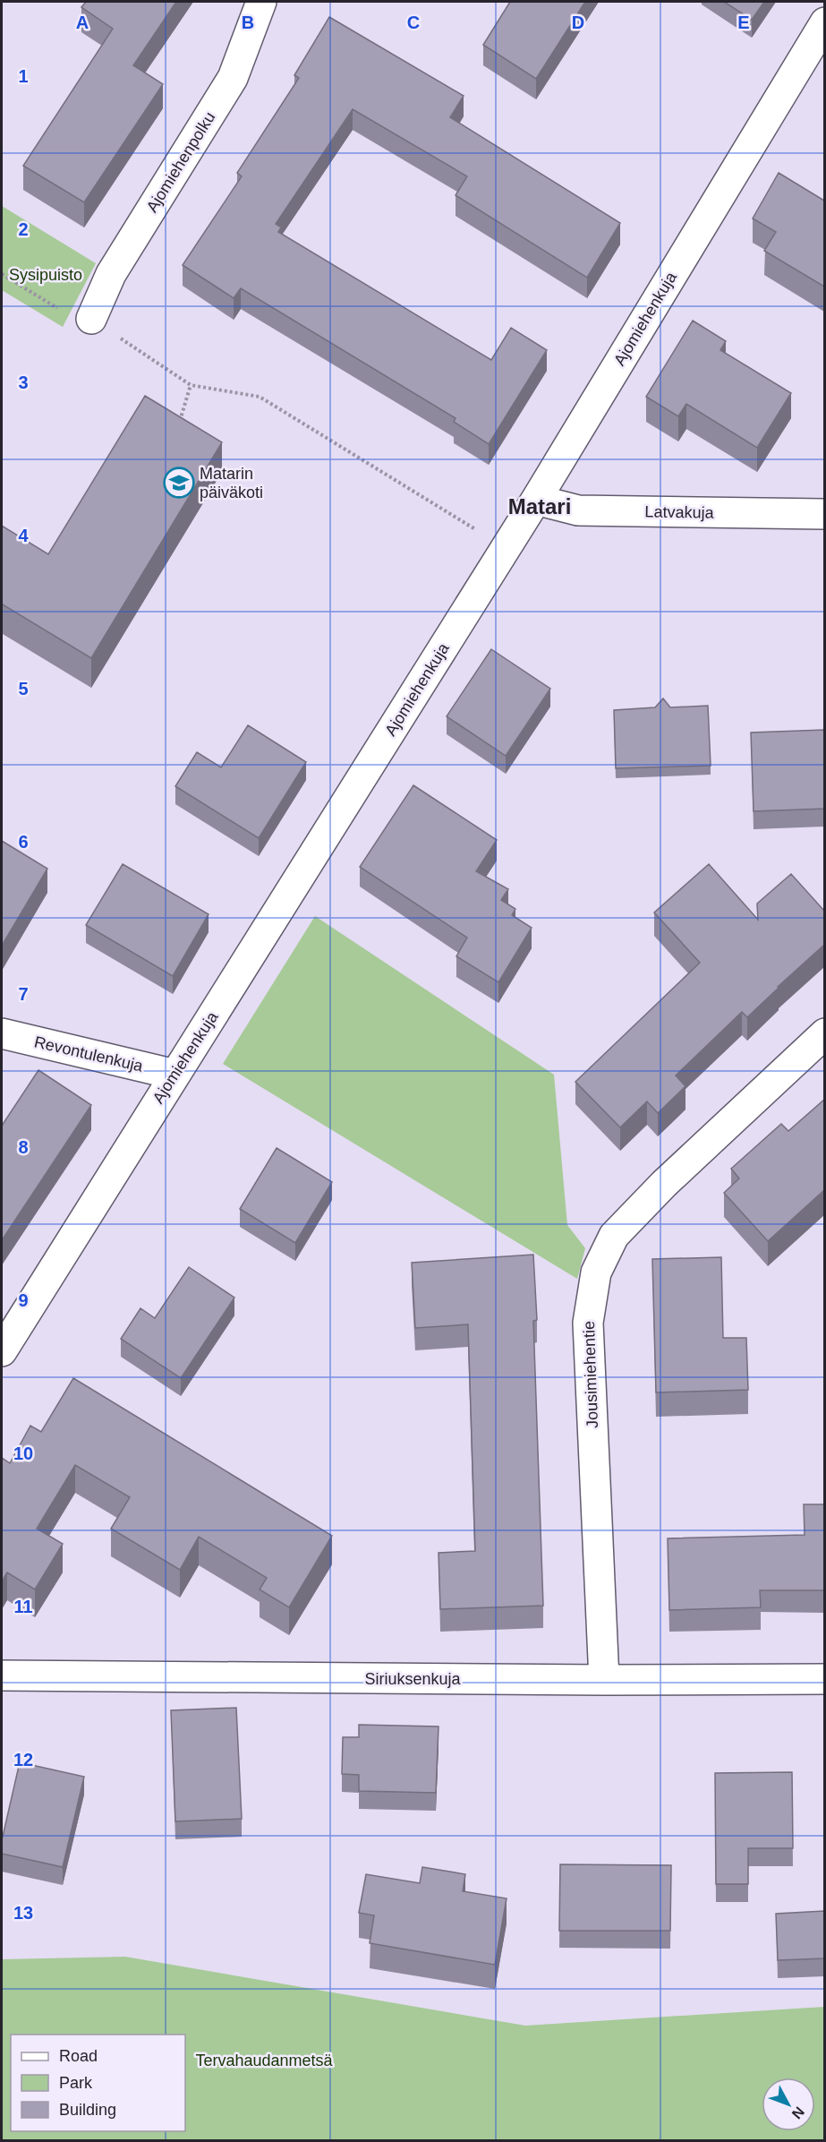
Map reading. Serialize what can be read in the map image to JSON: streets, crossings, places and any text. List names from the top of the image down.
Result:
{
  "streets": {
    "street": [
      "Ajomiehenpolku",
      "Ajomiehenkuja",
      "Latvakuja",
      "Revontulenkuja",
      "Jousimiehentie",
      "Siriuksenkuja"
    ]
  },
  "crossings": [
    ["Ajomiehenkuja", "Latvakuja"],
    ["Ajomiehenkuja", "Revontulenkuja"],
    ["Jousimiehentie", "Siriuksenkuja"]
  ],
  "districts": ["Matari"],
  "parks": ["Sysipuisto", "Tervahaudanmetsä"],
  "places": {
    "school or university": ["Matarin päiväkoti"]
  },
  "legend": ["Road", "Park", "Building"],
  "north": "bottom right",
  "grid": {
    "columns": [
      "A",
      "B",
      "C",
      "D",
      "E"
    ],
    "rows": [
      "1",
      "2",
      "3",
      "4",
      "5",
      "6",
      "7",
      "8",
      "9",
      "10",
      "11",
      "12",
      "13"
    ]
  }
}
